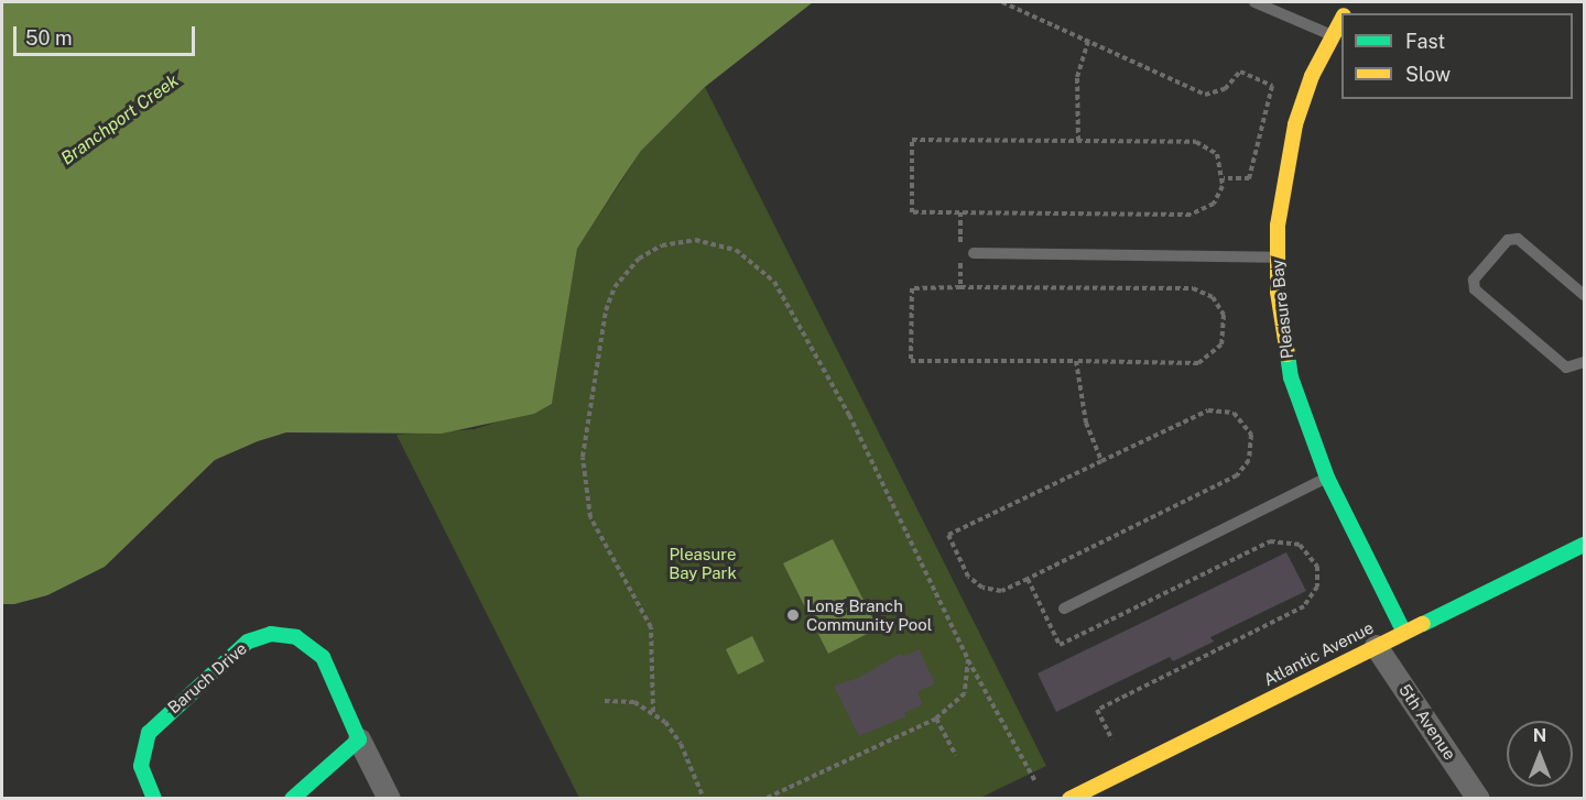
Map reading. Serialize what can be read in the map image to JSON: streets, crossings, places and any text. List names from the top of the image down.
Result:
{
  "streets": {
    "street": [
      "Pleasure Bay",
      "Atlantic Avenue",
      "Baruch Drive",
      "5th Avenue"
    ]
  },
  "crossings": [
    ["Pleasure Bay", "Atlantic Avenue"],
    ["Atlantic Avenue", "5th Avenue"]
  ],
  "water": ["Branchport Creek"],
  "parks": ["Pleasure Bay Park"],
  "places": ["Long Branch Community Pool"],
  "legend": ["Fast", "Slow"],
  "scale_bar": "50 m",
  "north": "top"
}
